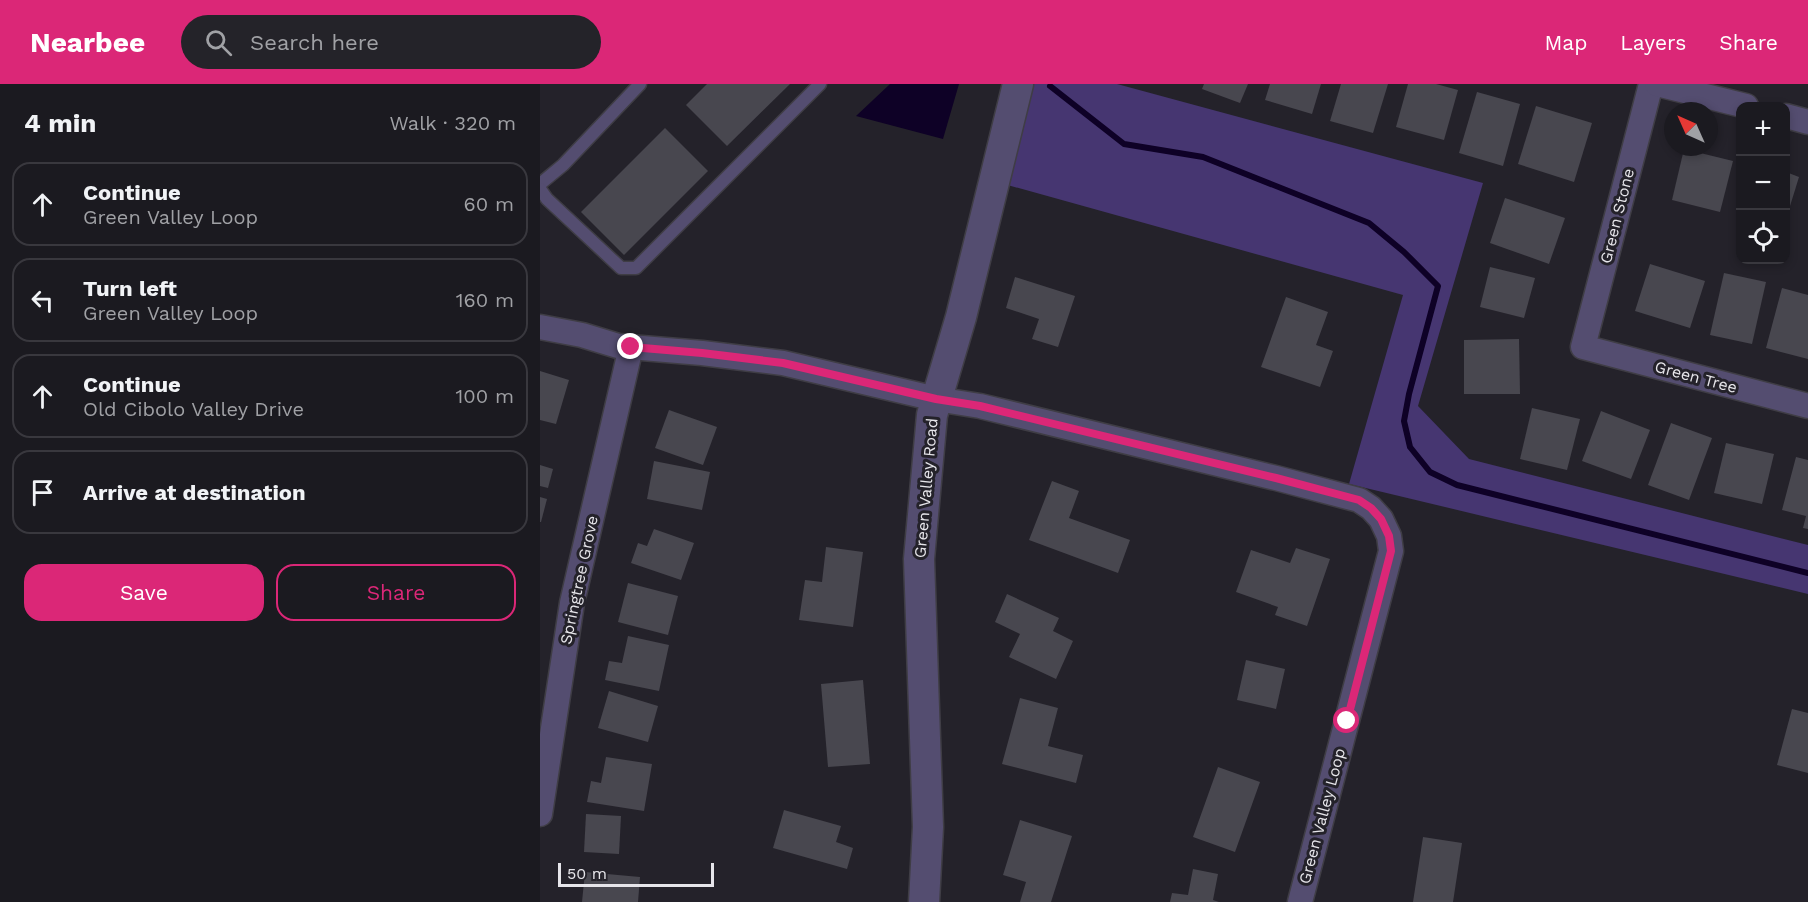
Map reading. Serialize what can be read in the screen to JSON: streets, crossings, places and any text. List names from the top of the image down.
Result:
{
  "streets": {
    "street": [
      "Green Stone",
      "Green Tree",
      "Green Valley Road",
      "Springtree Grove",
      "Green Valley Loop"
    ]
  },
  "crossings": [
    ["Green Stone", "Green Tree"],
    ["Green Valley Road", "Green Valley Loop"],
    ["Springtree Grove", "Green Valley Loop"]
  ],
  "scale_bar": "50 m",
  "north": "top left",
  "page": {
    "header": "Nearbee",
    "search": "Search here",
    "nav": ["Map", "Layers", "Share"],
    "heading": ["4 min", "Walk · 320 m"],
    "map_buttons": ["+", "−"],
    "list": [
      ["Continue", "Green Valley Loop", "60 m"],
      ["Turn left", "Green Valley Loop", "160 m"],
      ["Continue", "Old Cibolo Valley Drive", "100 m"],
      "Arrive at destination"
    ],
    "buttons": ["Save", "Share"],
    "scale": "50 m"
  }
}
